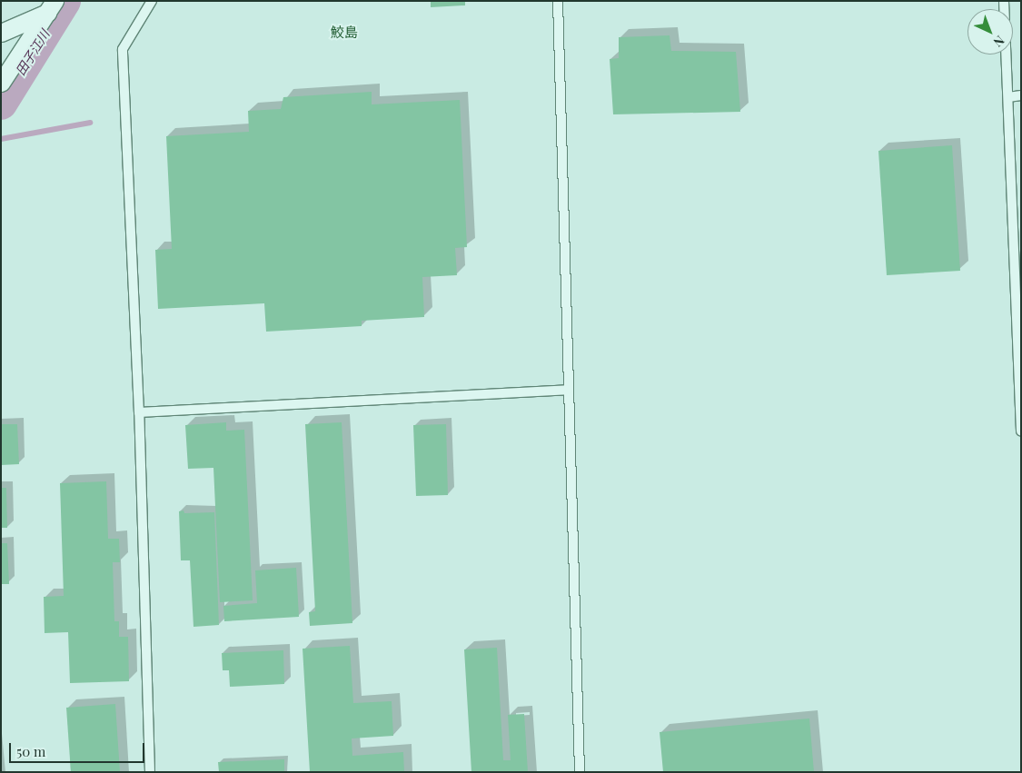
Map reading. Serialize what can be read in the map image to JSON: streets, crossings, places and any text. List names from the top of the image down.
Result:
{
  "districts": ["鮫島"],
  "water": ["田子江川"],
  "scale_bar": "50 m",
  "north": "bottom right"
}
